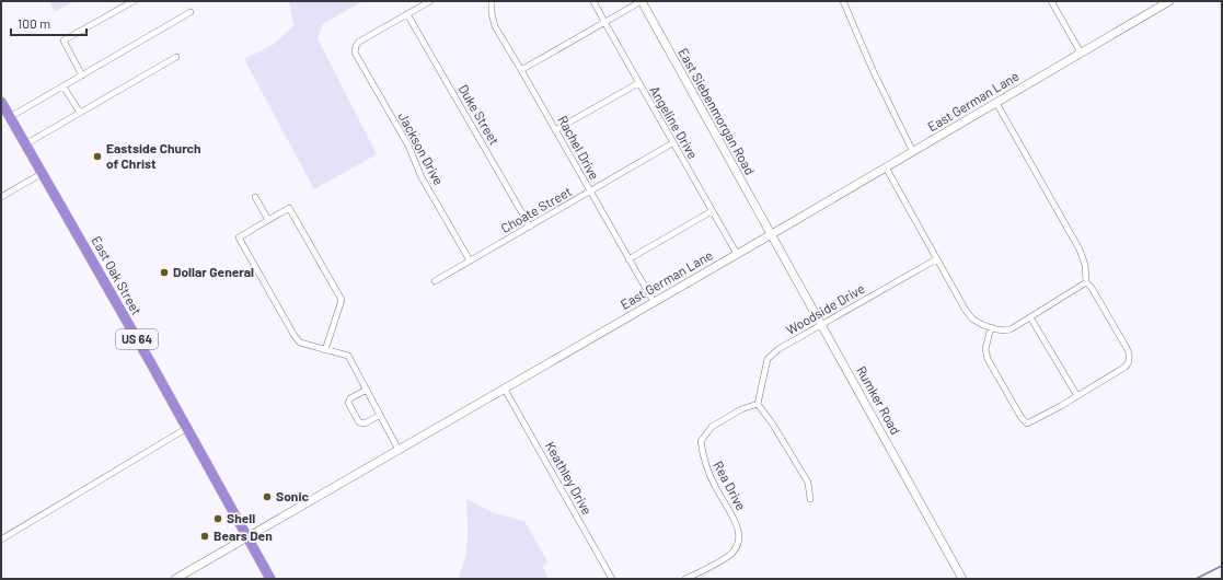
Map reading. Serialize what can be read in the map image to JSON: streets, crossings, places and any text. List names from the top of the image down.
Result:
{
  "streets": {
    "highway": ["East Oak Street", "US 64"],
    "street": [
      "East German Lane",
      "East Siebenmorgan Road",
      "Duke Street",
      "Angeline Drive",
      "Rachel Drive",
      "Jackson Drive",
      "Choate Street",
      "Woodside Drive",
      "Rumker Road",
      "Keathley Drive",
      "Rea Drive"
    ]
  },
  "crossings": [
    ["East German Lane", "East Siebenmorgan Road"],
    ["East German Lane", "Angeline Drive"],
    ["East German Lane", "Rachel Drive"],
    ["East German Lane", "East Oak Street"],
    ["East German Lane", "Rumker Road"],
    ["East German Lane", "Keathley Drive"],
    ["East Siebenmorgan Road", "Rumker Road"],
    ["Duke Street", "Jackson Drive"],
    ["Duke Street", "Choate Street"],
    ["Angeline Drive", "Choate Street"],
    ["Rachel Drive", "Choate Street"],
    ["Jackson Drive", "Choate Street"],
    ["Woodside Drive", "Rumker Road"],
    ["Woodside Drive", "Rea Drive"]
  ],
  "places": [
    "Eastside Church of Christ",
    "Dollar General",
    "Sonic",
    "Shell",
    "Bears Den"
  ],
  "scale_bar": "100 m"
}
